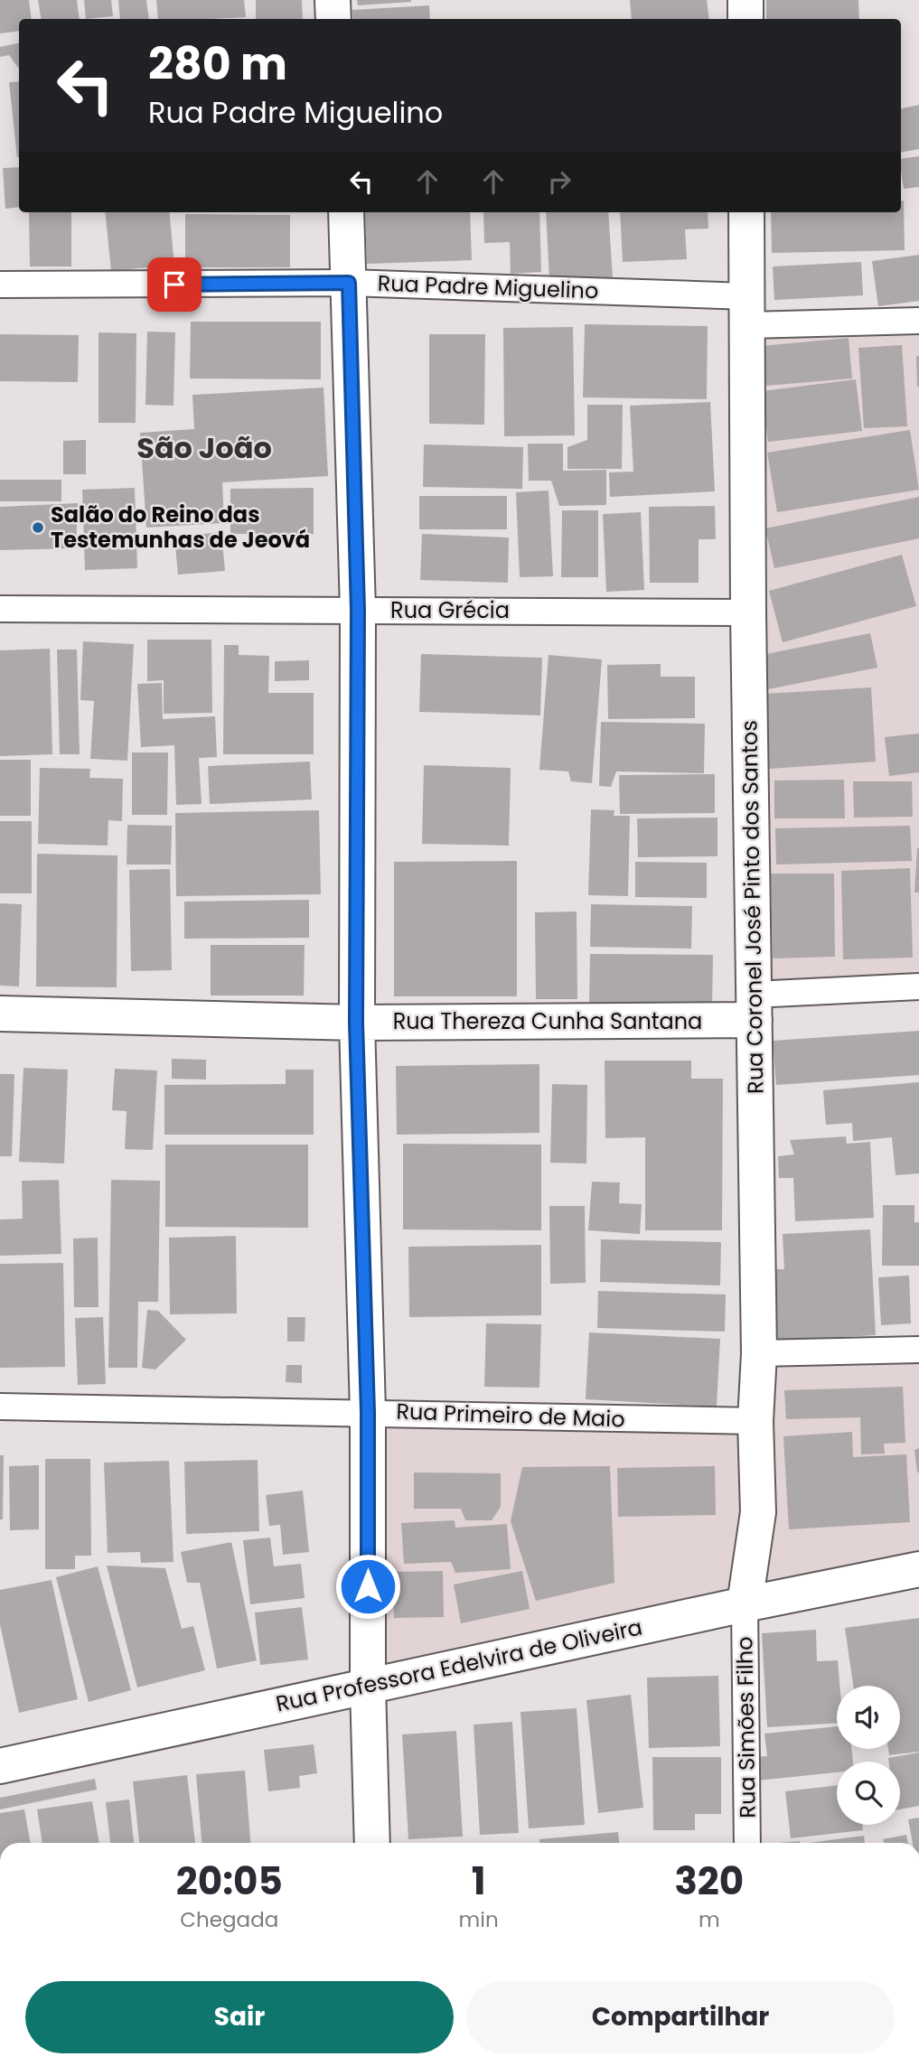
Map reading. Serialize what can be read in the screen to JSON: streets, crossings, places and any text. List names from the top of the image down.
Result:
{
  "streets": {
    "street": [
      "Rua Padre Miguelino",
      "Rua Grécia",
      "Rua Coronel José Pinto dos Santos",
      "Rua Thereza Cunha Santana",
      "Rua Primeiro de Maio",
      "Rua Professora Edelvira de Oliveira",
      "Rua Simões Filho"
    ]
  },
  "crossings": [
    ["Rua Padre Miguelino", "Rua Coronel José Pinto dos Santos"],
    ["Rua Grécia", "Rua Coronel José Pinto dos Santos"],
    ["Rua Coronel José Pinto dos Santos", "Rua Thereza Cunha Santana"],
    ["Rua Coronel José Pinto dos Santos", "Rua Primeiro de Maio"],
    ["Rua Coronel José Pinto dos Santos", "Rua Professora Edelvira de Oliveira"],
    ["Rua Coronel José Pinto dos Santos", "Rua Simões Filho"],
    ["Rua Professora Edelvira de Oliveira", "Rua Simões Filho"]
  ],
  "districts": ["São João"],
  "places": ["Salão do Reino das Testemunhas de Jeová"],
  "page": {
    "turn": ["280 m", "Rua Padre Miguelino"],
    "eta": [
      "20:05",
      "Chegada",
      "1",
      "min",
      "320",
      "m"
    ],
    "buttons": ["Sair", "Compartilhar"]
  }
}
